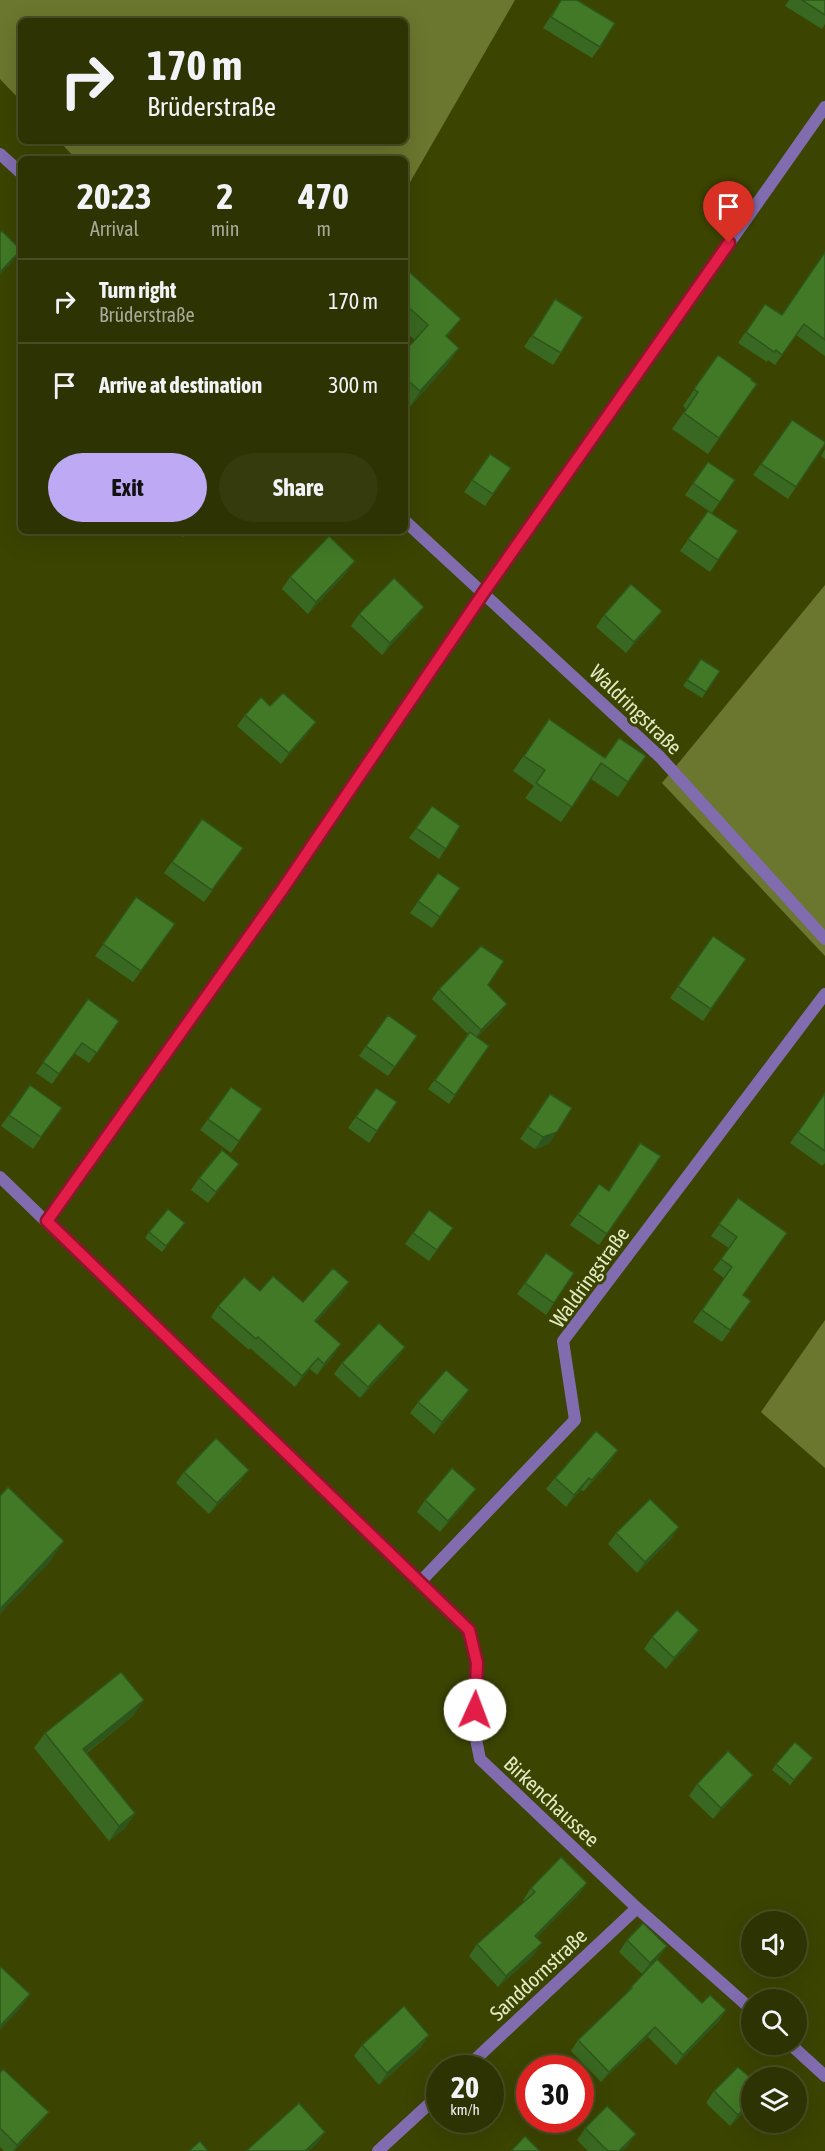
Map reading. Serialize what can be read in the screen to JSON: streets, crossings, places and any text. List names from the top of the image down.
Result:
{
  "streets": {
    "street": ["Waldringstraße", "Birkenchaussee", "Sanddornstraße"]
  },
  "crossings": [
    ["Waldringstraße", "Birkenchaussee"],
    ["Birkenchaussee", "Sanddornstraße"]
  ],
  "page": {
    "turn": ["170 m", "Brüderstraße"],
    "eta": [
      "20:23",
      "Arrival",
      "2",
      "min",
      "470",
      "m"
    ],
    "list": [
      {
        "name": "Turn right",
        "note": "Brüderstraße",
        "value": "170 m"
      },
      {
        "name": "Arrive at destination",
        "value": "300 m"
      }
    ],
    "buttons": ["Exit", "Share"],
    "speed": "20 km/h",
    "limit": "30"
  }
}
